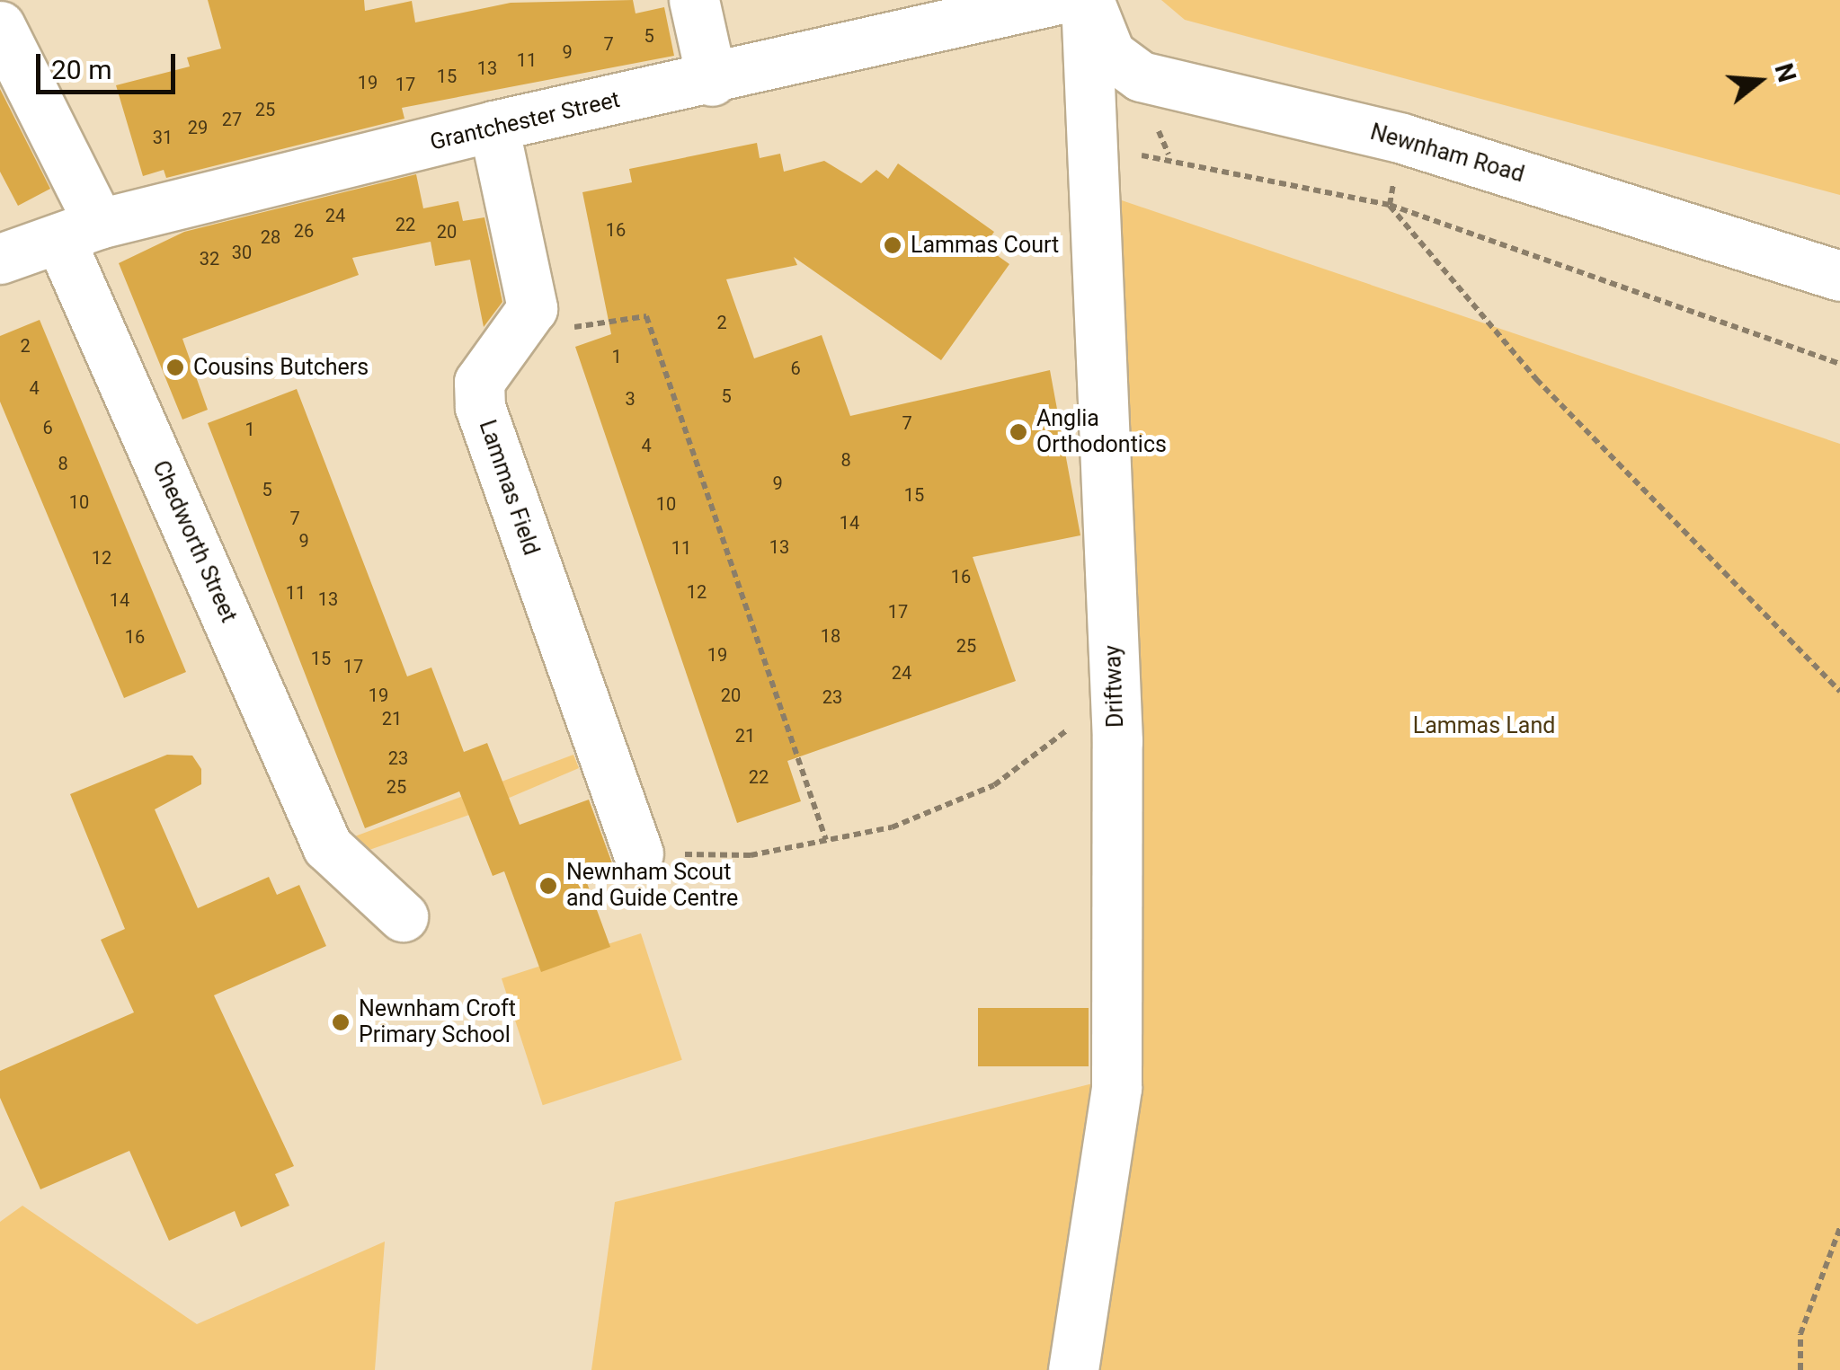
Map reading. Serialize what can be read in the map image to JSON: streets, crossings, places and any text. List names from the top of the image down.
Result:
{
  "streets": {
    "street": [
      "Grantchester Street",
      "Newnham Road",
      "Lammas Field",
      "Chedworth Street",
      "Driftway"
    ]
  },
  "crossings": [
    ["Grantchester Street", "Chedworth Street"],
    ["Newnham Road", "Driftway"]
  ],
  "parks": ["Lammas Land"],
  "places": [
    "Lammas Court",
    "Cousins Butchers",
    "Anglia Orthodontics",
    "Newnham Scout and Guide Centre",
    "Newnham Croft Primary School"
  ],
  "house_numbers": [
    "5",
    "7",
    "9",
    "11",
    "13",
    "15",
    "19",
    "17",
    "25",
    "27",
    "29",
    "31",
    "24",
    "22",
    "16",
    "26",
    "20",
    "28",
    "30",
    "32",
    "2",
    "2",
    "1",
    "6",
    "4",
    "5",
    "3",
    "7",
    "6",
    "1",
    "4",
    "8",
    "8",
    "9",
    "5",
    "15",
    "10",
    "10",
    "7",
    "14",
    "9",
    "13",
    "11",
    "12",
    "16",
    "12",
    "11",
    "13",
    "14",
    "17",
    "18",
    "16",
    "25",
    "19",
    "15",
    "17",
    "24",
    "19",
    "20",
    "23",
    "21",
    "21",
    "23",
    "22",
    "25"
  ],
  "scale_bar": "20 m",
  "north": "right"
}
